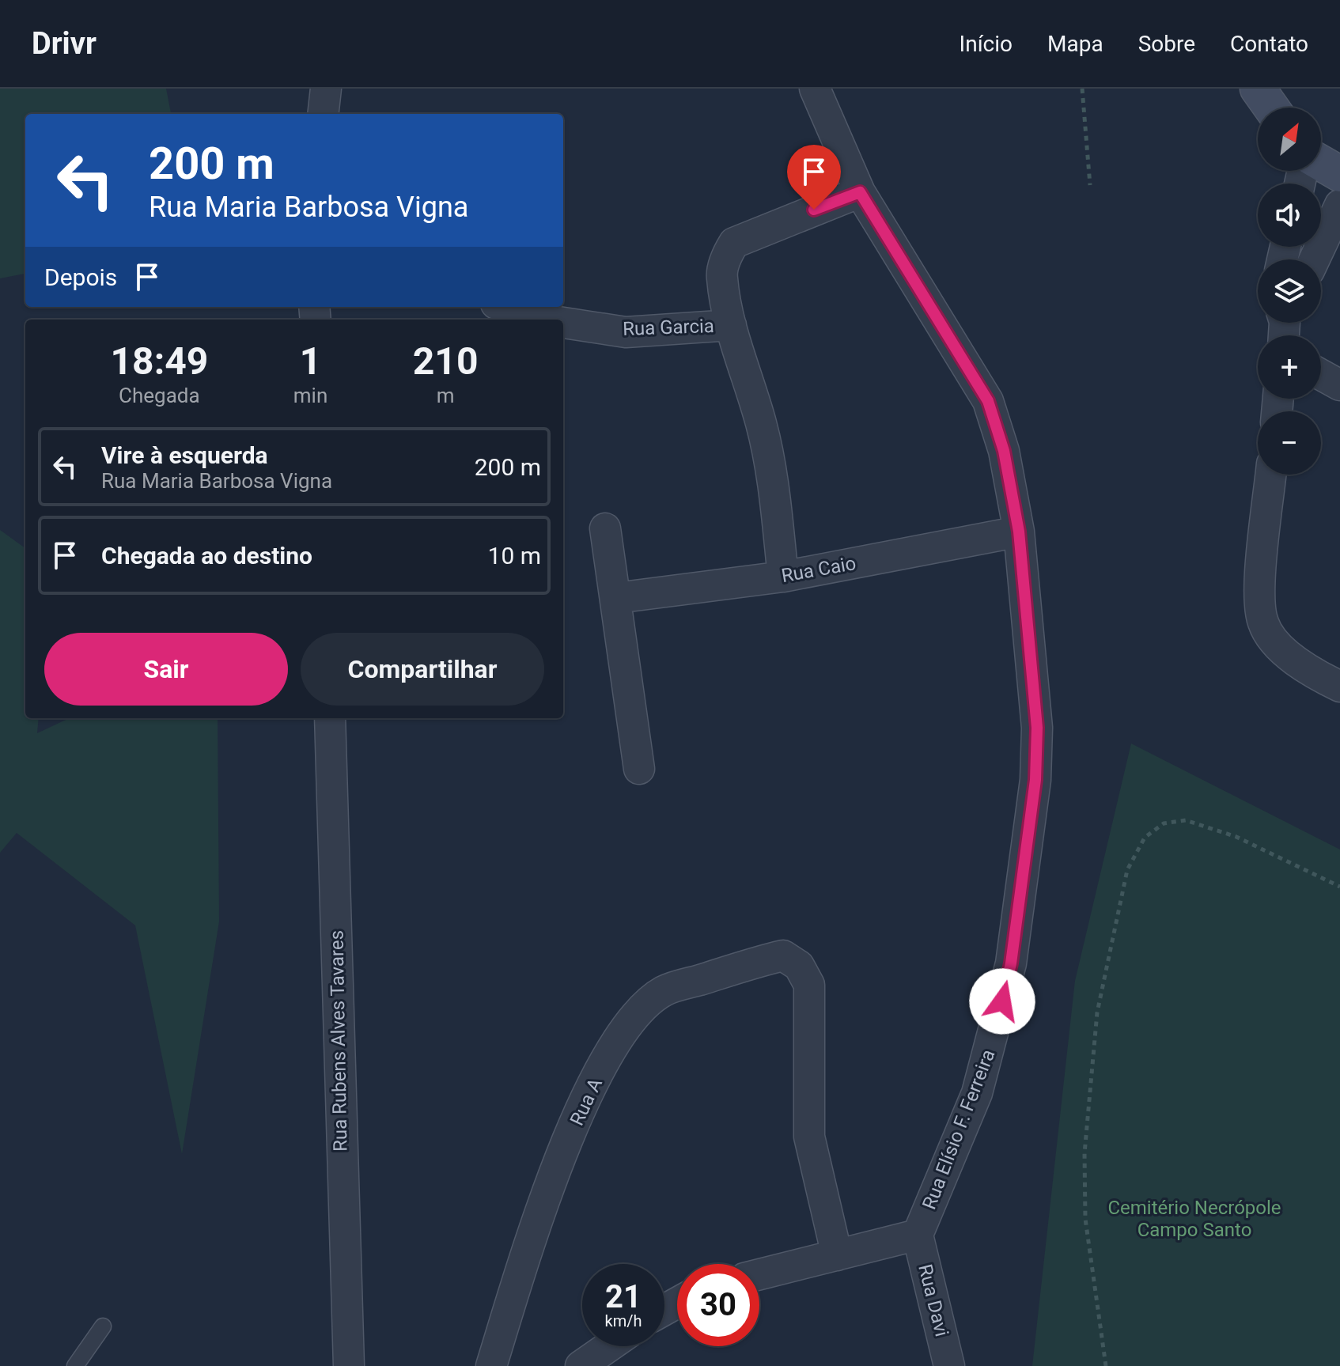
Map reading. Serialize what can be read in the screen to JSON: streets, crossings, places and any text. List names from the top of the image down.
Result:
{
  "streets": {
    "street": [
      "Rua Garcia",
      "Rua Caio",
      "Rua Rubens Alves Tavares",
      "Rua A",
      "Rua Elísio F. Ferreira",
      "Rua Davi"
    ]
  },
  "crossings": [
    ["Rua Caio", "Rua Elísio F. Ferreira"],
    ["Rua Elísio F. Ferreira", "Rua Davi"]
  ],
  "parks": ["Cemitério Necrópole Campo Santo"],
  "north": "top right",
  "page": {
    "header": "Drivr",
    "nav": [
      "Início",
      "Mapa",
      "Sobre",
      "Contato"
    ],
    "map_buttons": ["+", "−"],
    "turn": ["200 m", "Rua Maria Barbosa Vigna"],
    "then": "Depois",
    "eta": [
      "18:49",
      "Chegada",
      "1",
      "min",
      "210",
      "m"
    ],
    "list": [
      {
        "name": "Vire à esquerda",
        "note": "Rua Maria Barbosa Vigna",
        "value": "200 m"
      },
      {
        "name": "Chegada ao destino",
        "value": "10 m"
      }
    ],
    "buttons": ["Sair", "Compartilhar"],
    "speed": "21 km/h",
    "limit": "30"
  }
}
